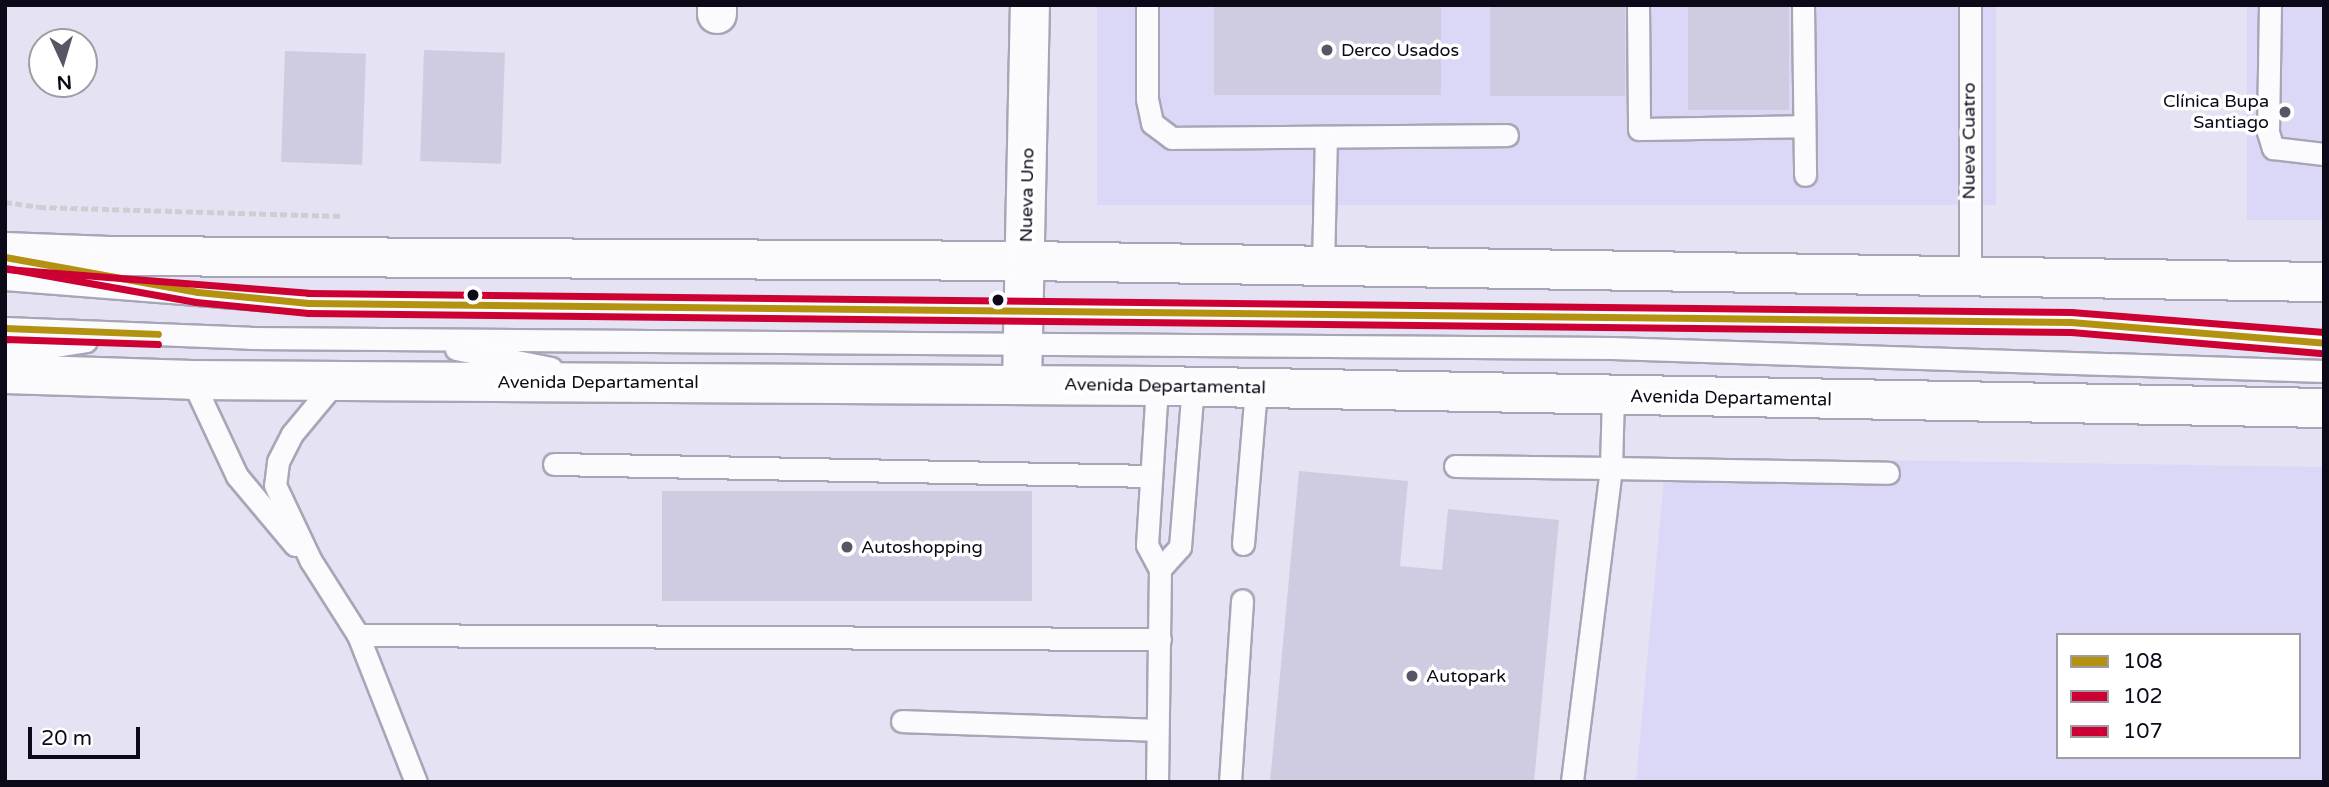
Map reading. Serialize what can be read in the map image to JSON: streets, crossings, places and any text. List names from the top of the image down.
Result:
{
  "streets": {
    "main road": ["Nueva Uno", "Avenida Departamental"],
    "lane": ["Nueva Cuatro"]
  },
  "crossings": [
    ["Nueva Uno", "Avenida Departamental"]
  ],
  "places": [
    "Derco Usados",
    "Clínica Bupa Santiago",
    "Autoshopping",
    "Autopark"
  ],
  "lines": ["transit line 108", "transit line 102", "transit line 107"],
  "legend": ["108", "102", "107"],
  "scale_bar": "20 m",
  "north": "bottom"
}
